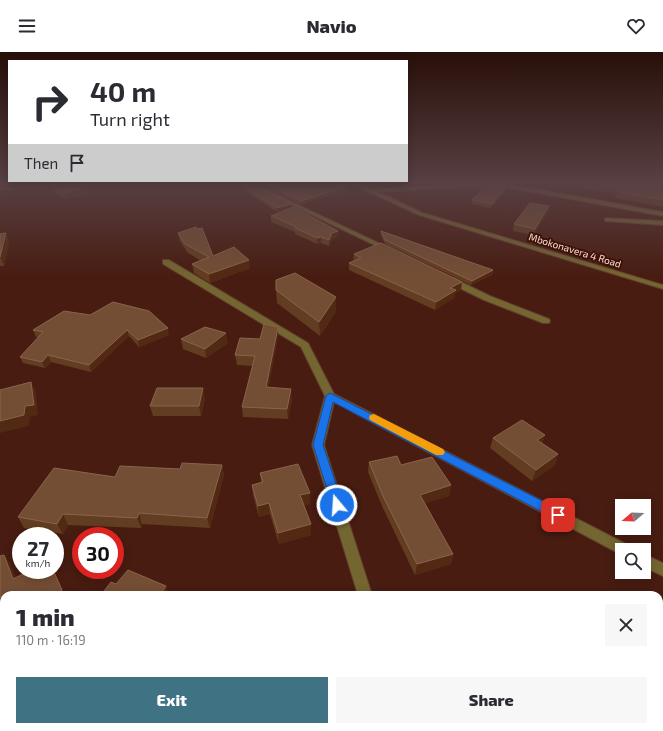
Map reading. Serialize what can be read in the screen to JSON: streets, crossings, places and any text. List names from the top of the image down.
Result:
{
  "streets": {
    "street": ["Mbokonavera 4 Road"]
  },
  "north": "left",
  "page": {
    "header": "Navio",
    "turn": ["40 m", "Turn right"],
    "then": "Then",
    "speed": "27 km/h",
    "limit": "30",
    "heading": ["1 min", "110 m · 16:19"],
    "buttons": ["Exit", "Share"]
  }
}
